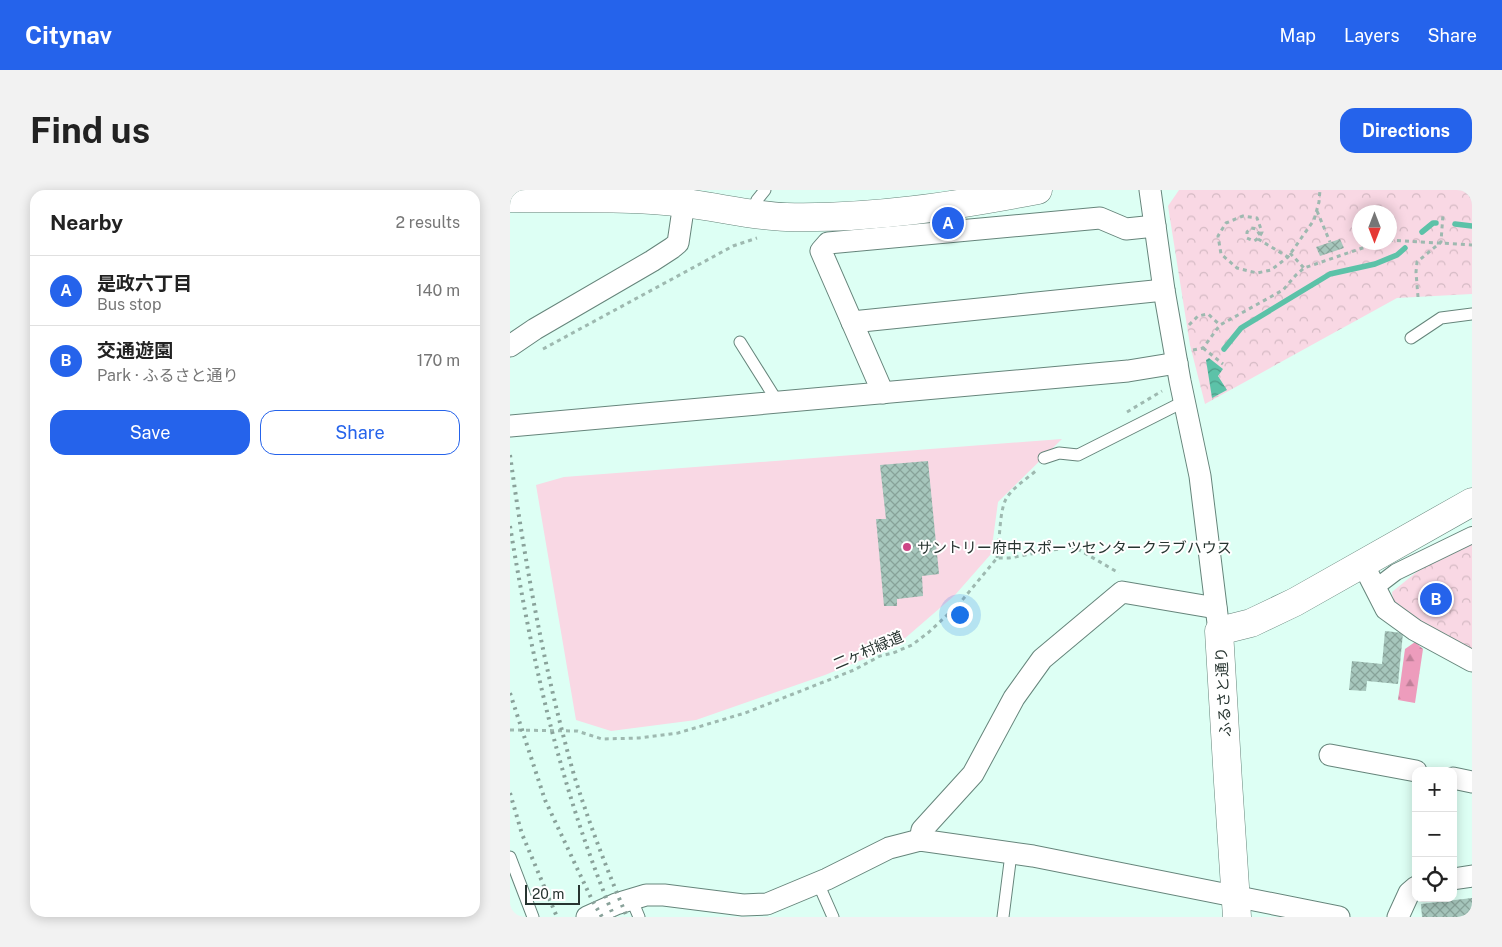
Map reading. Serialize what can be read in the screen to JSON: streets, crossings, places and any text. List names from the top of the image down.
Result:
{
  "streets": {
    "street": ["ふるさと通り"],
    "path": ["二ヶ村緑道"]
  },
  "places": ["サントリー府中スポーツセンタークラブハウス"],
  "scale_bar": "20 m",
  "north": "bottom",
  "page": {
    "header": "Citynav",
    "nav": ["Map", "Layers", "Share"],
    "buttons": [
      "Directions",
      ["Save", "Share"]
    ],
    "title": "Find us",
    "heading": ["Nearby", "2 results"],
    "pins": ["A", "B"],
    "list": [
      {
        "mark": "A",
        "name": "是政六丁目",
        "note": "Bus stop",
        "value": "140 m"
      },
      {
        "mark": "B",
        "name": "交通遊園",
        "note": "Park · ふるさと通り",
        "value": "170 m"
      }
    ],
    "map_buttons": ["+", "−"],
    "scale": "20 m"
  }
}
